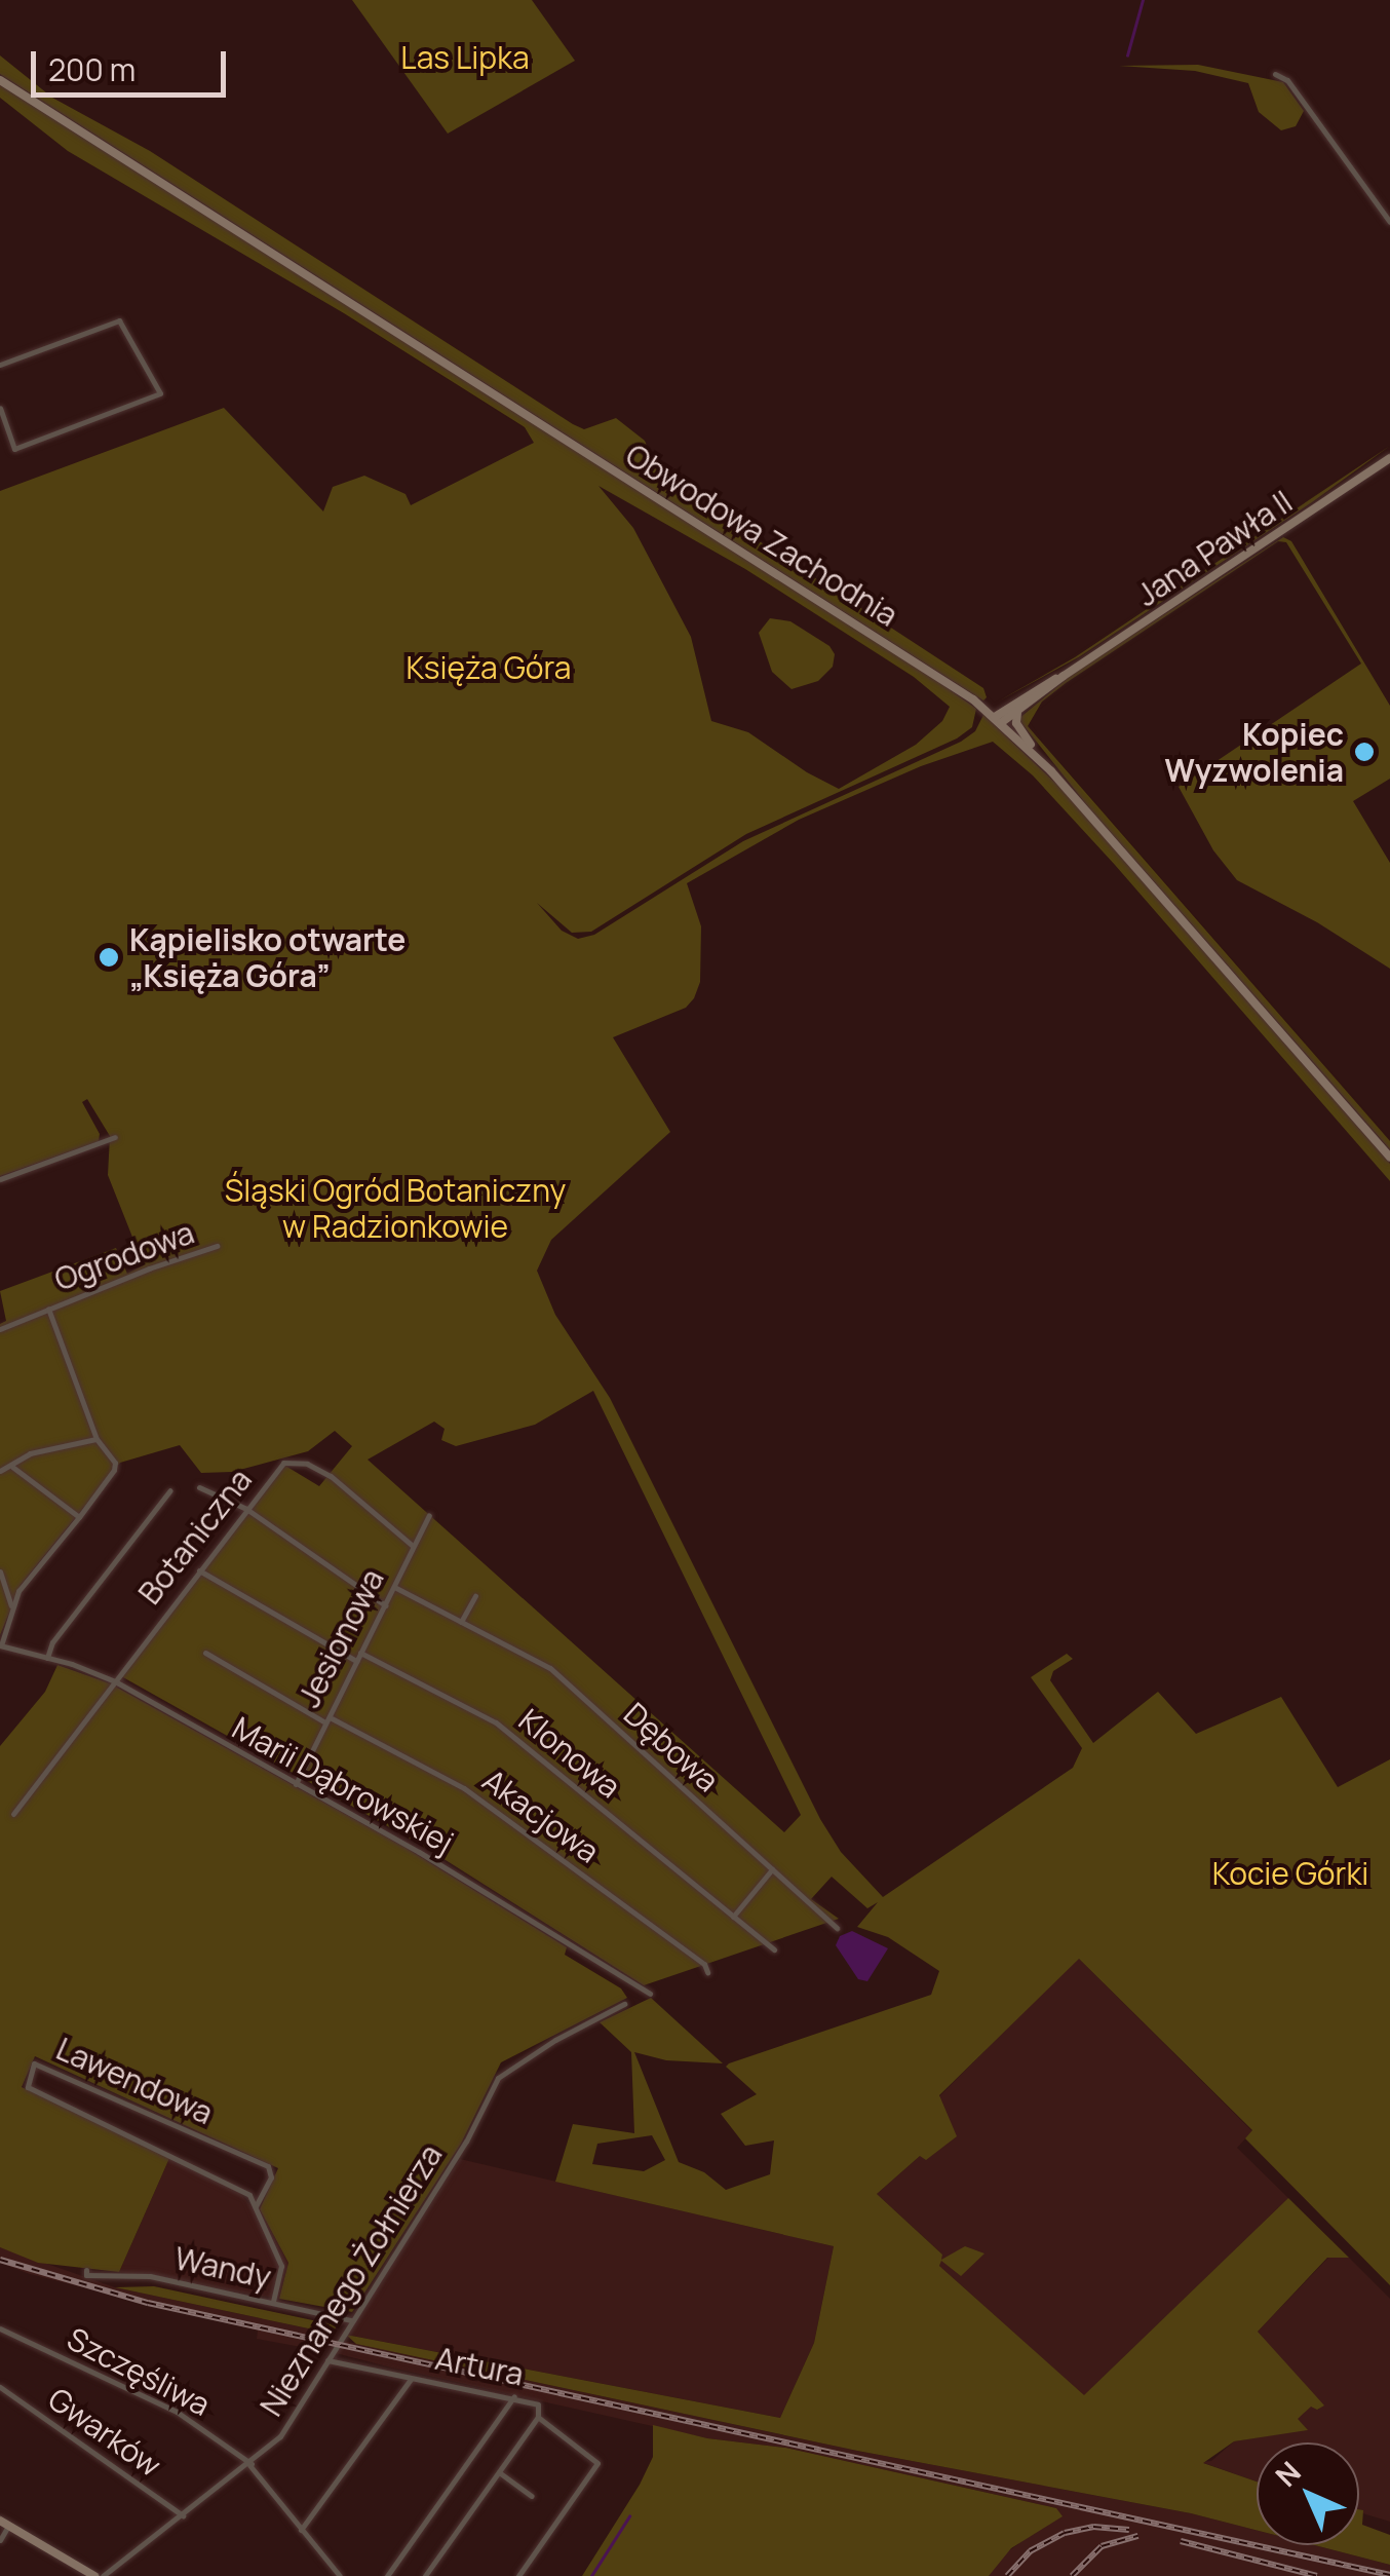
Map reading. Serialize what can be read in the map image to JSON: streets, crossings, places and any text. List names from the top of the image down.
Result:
{
  "streets": {
    "main road": ["Obwodowa Zachodnia", "Jana Pawła II"],
    "street": [
      "Ogrodowa",
      "Botaniczna",
      "Jesionowa",
      "Dębowa",
      "Klonowa",
      "Marii Dąbrowskiej",
      "Akacjowa",
      "Lawendowa",
      "Wandy",
      "Nieznanego Żołnierza",
      "Artura",
      "Szczęśliwa",
      "Gwarków"
    ]
  },
  "crossings": [
    ["Obwodowa Zachodnia", "Jana Pawła II"],
    ["Ogrodowa", "Marii Dąbrowskiej"],
    ["Botaniczna", "Jesionowa"],
    ["Botaniczna", "Marii Dąbrowskiej"],
    ["Jesionowa", "Dębowa"],
    ["Jesionowa", "Klonowa"],
    ["Jesionowa", "Marii Dąbrowskiej"],
    ["Jesionowa", "Akacjowa"],
    ["Lawendowa", "Wandy"],
    ["Wandy", "Nieznanego Żołnierza"],
    ["Nieznanego Żołnierza", "Artura"],
    ["Nieznanego Żołnierza", "Szczęśliwa"],
    ["Nieznanego Żołnierza", "Gwarków"]
  ],
  "parks": [
    "Las Lipka",
    "Księża Góra",
    "Śląski Ogród Botaniczny w Radzionkowie",
    "Kocie Górki"
  ],
  "places": ["Kopiec Wyzwolenia", "Kąpielisko otwarte „Księża Góra”"],
  "scale_bar": "200 m",
  "north": "top left"
}
